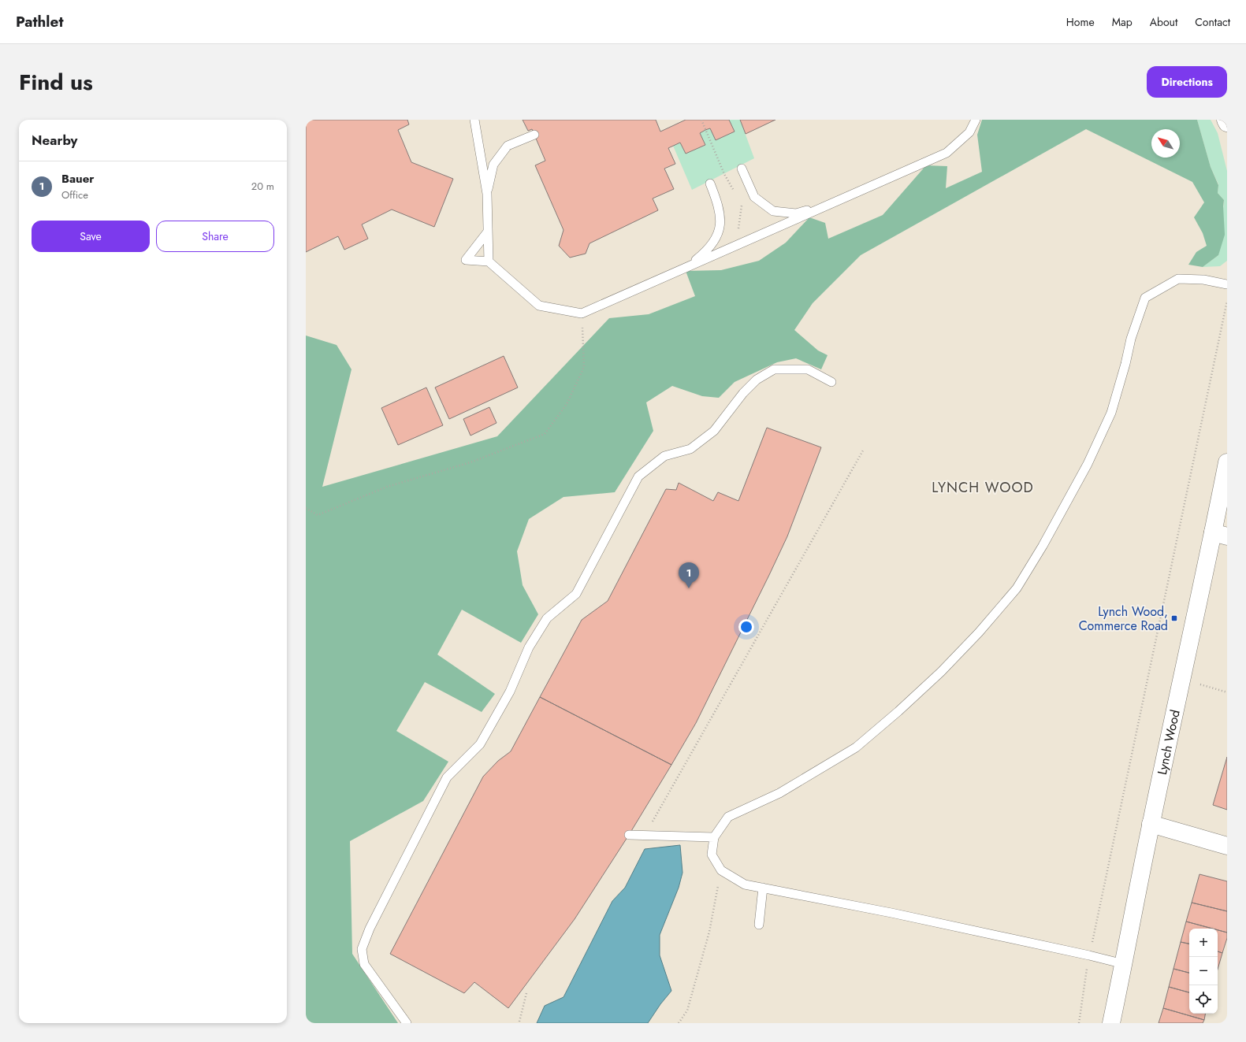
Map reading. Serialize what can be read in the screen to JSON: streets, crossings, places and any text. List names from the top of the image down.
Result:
{
  "streets": {
    "street": ["Lynch Wood"]
  },
  "districts": ["LYNCH WOOD"],
  "places": {
    "transit": ["Lynch Wood, Commerce Road"]
  },
  "north": "top left",
  "page": {
    "header": "Pathlet",
    "nav": [
      "Home",
      "Map",
      "About",
      "Contact"
    ],
    "title": "Find us",
    "buttons": [
      "Directions",
      ["Save", "Share"]
    ],
    "heading": "Nearby",
    "list": [
      {
        "mark": "1",
        "name": "Bauer",
        "note": "Office",
        "value": "20 m"
      }
    ],
    "pins": "1",
    "map_buttons": ["+", "−"]
  }
}
